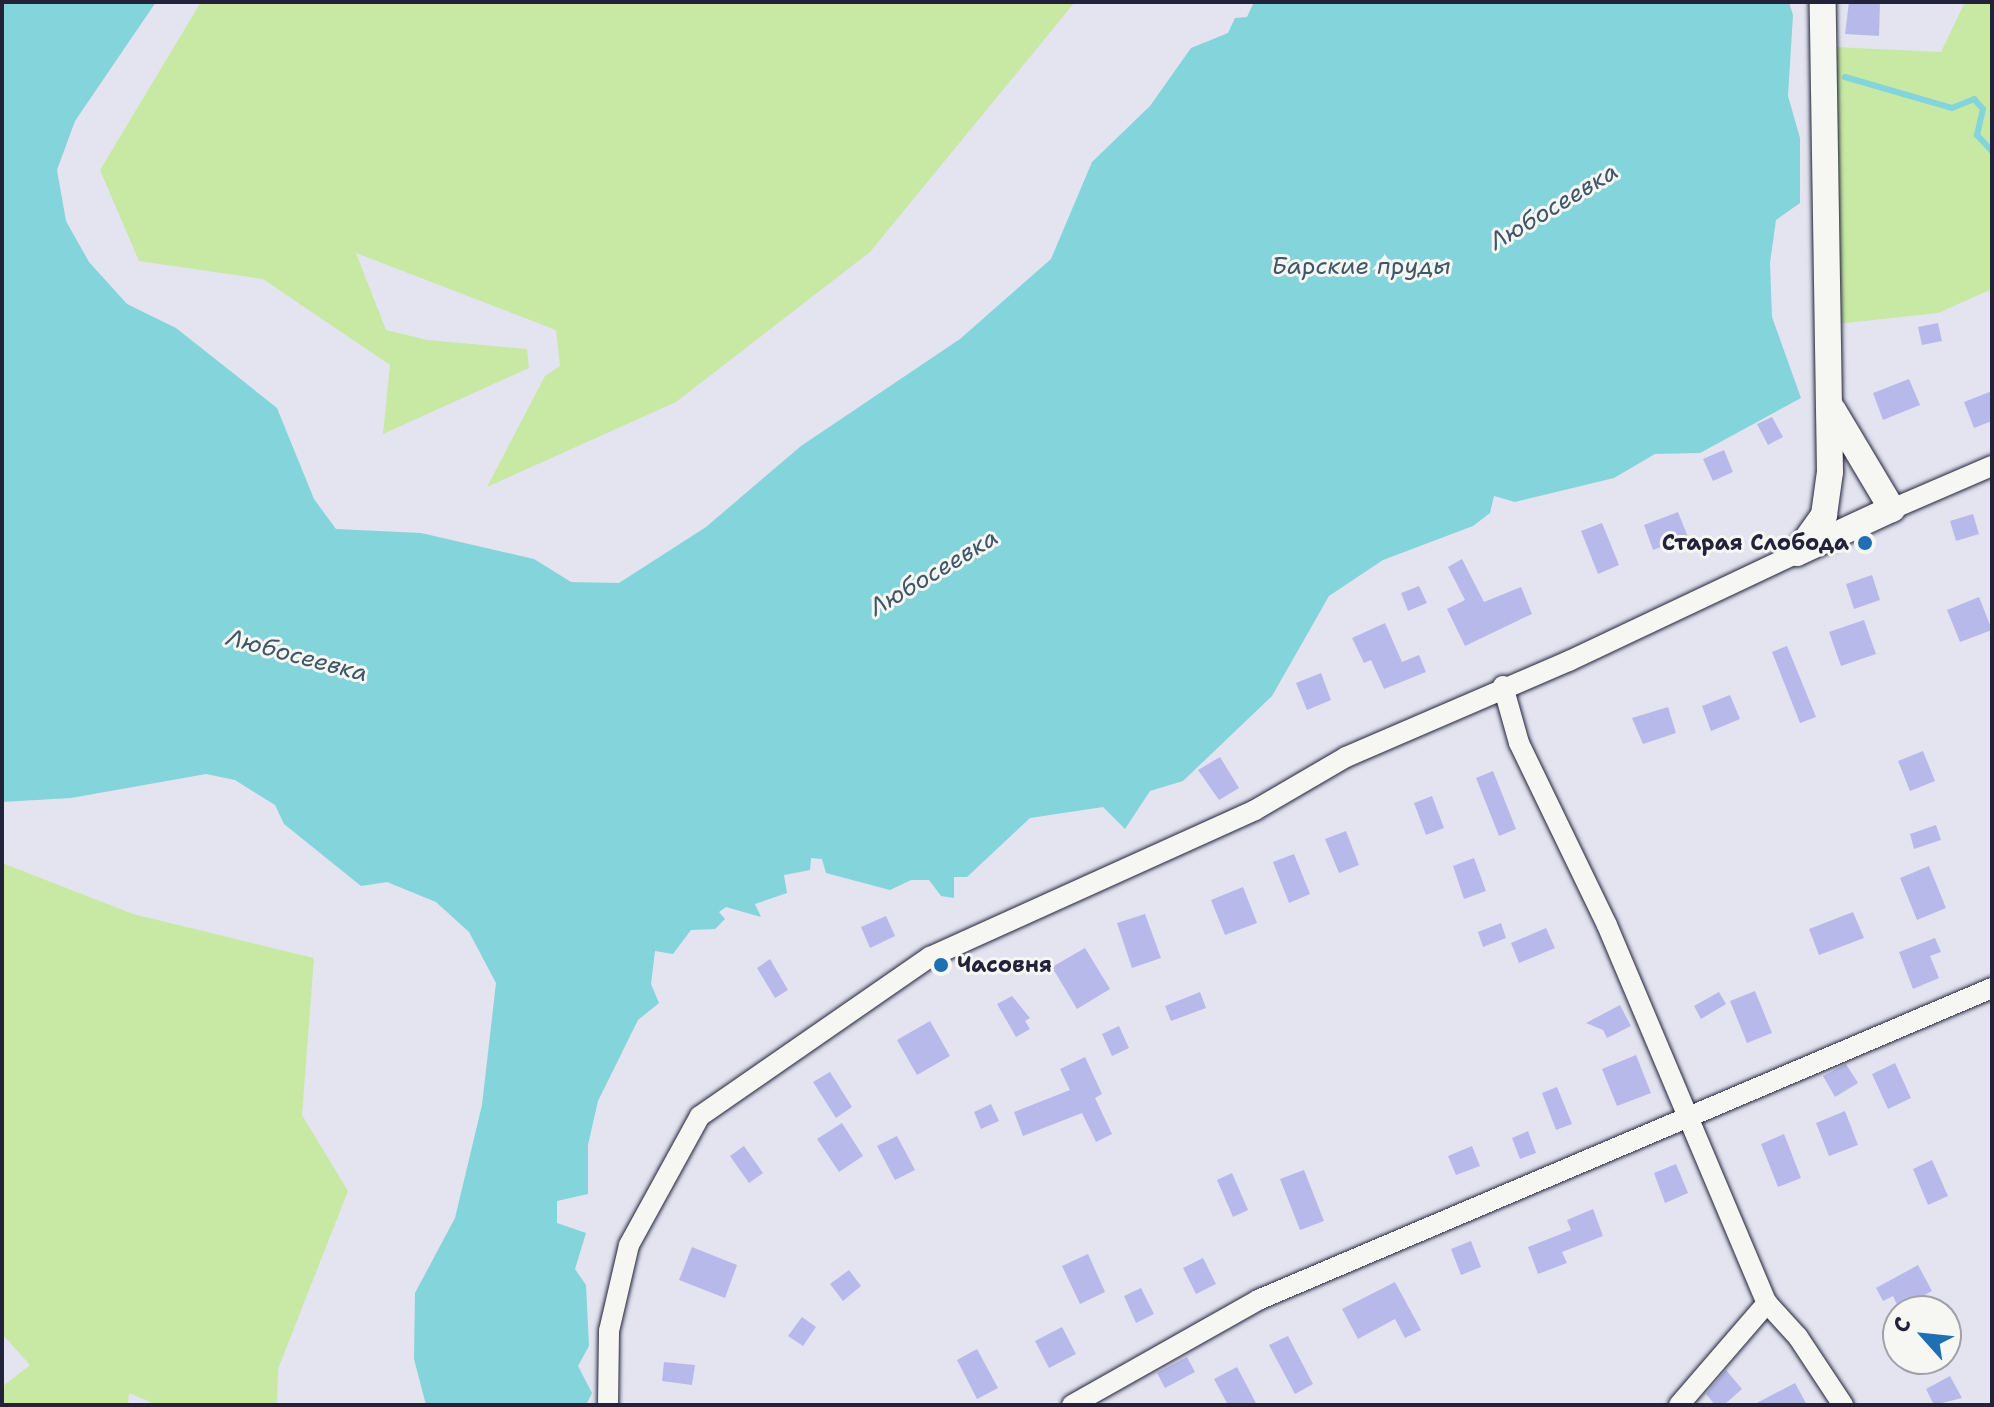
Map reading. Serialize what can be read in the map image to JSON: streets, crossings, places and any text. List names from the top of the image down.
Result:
{
  "water": ["Любосеевка", "Барские пруды"],
  "places": ["Старая Слобода", "Часовня"],
  "north": "top left"
}
